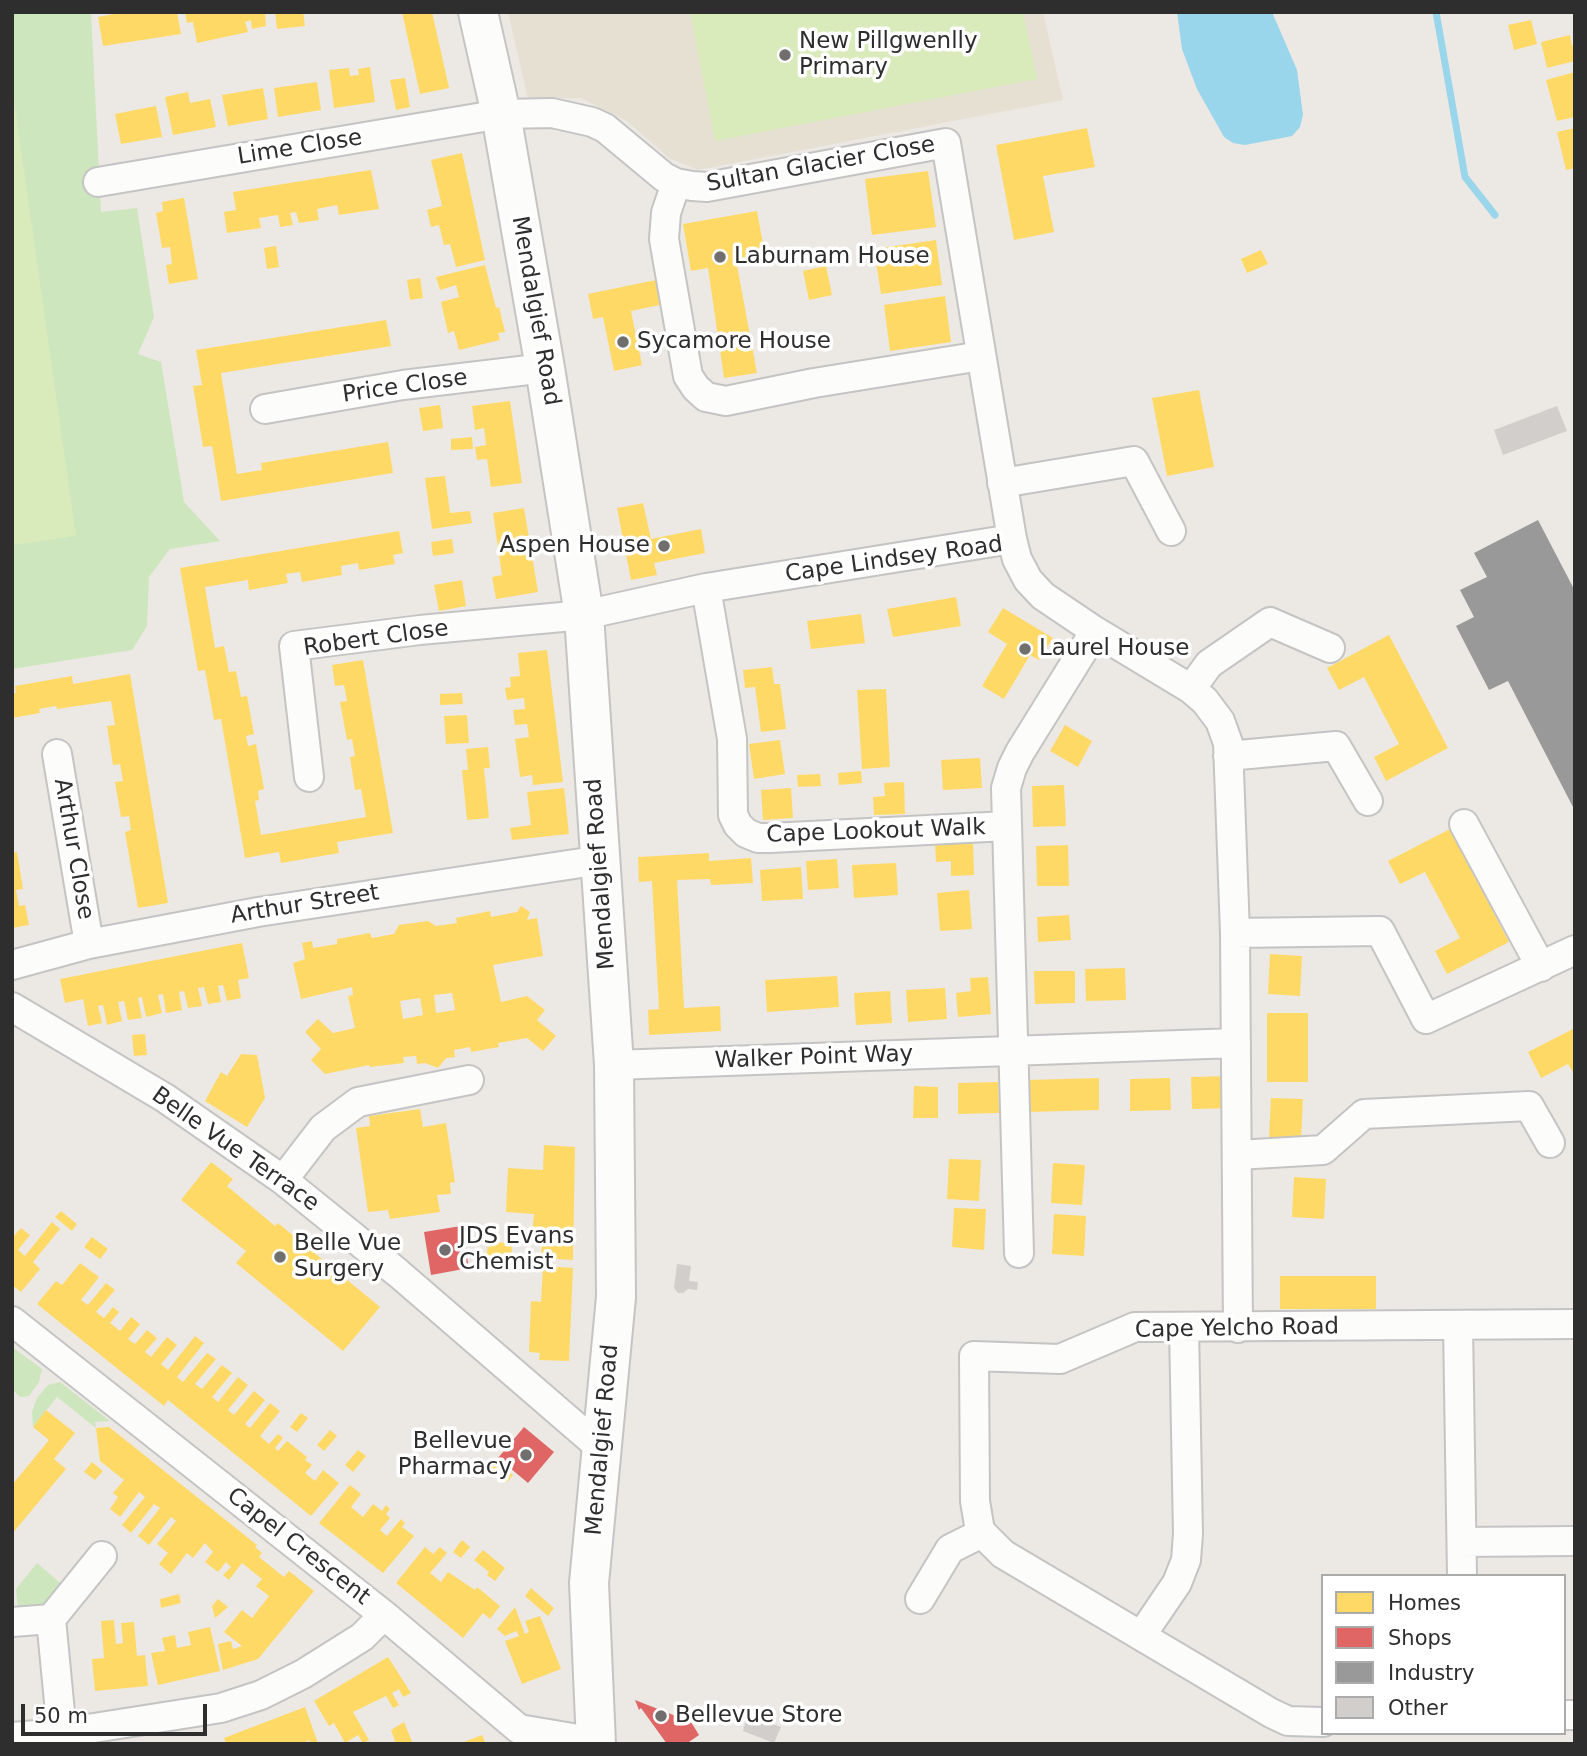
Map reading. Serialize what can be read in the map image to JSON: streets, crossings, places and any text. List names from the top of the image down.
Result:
{
  "streets": {
    "street": [
      "Lime Close",
      "Sultan Glacier Close",
      "Mendalgief Road",
      "Price Close",
      "Cape Lindsey Road",
      "Robert Close",
      "Cape Lookout Walk",
      "Arthur Close",
      "Arthur Street",
      "Walker Point Way",
      "Belle Vue Terrace",
      "Cape Yelcho Road",
      "Capel Crescent"
    ]
  },
  "crossings": [
    ["Lime Close", "Sultan Glacier Close"],
    ["Lime Close", "Mendalgief Road"],
    ["Sultan Glacier Close", "Mendalgief Road"],
    ["Sultan Glacier Close", "Cape Lindsey Road"],
    ["Mendalgief Road", "Price Close"],
    ["Mendalgief Road", "Cape Lindsey Road"],
    ["Mendalgief Road", "Robert Close"],
    ["Mendalgief Road", "Arthur Street"],
    ["Mendalgief Road", "Walker Point Way"],
    ["Mendalgief Road", "Belle Vue Terrace"],
    ["Mendalgief Road", "Capel Crescent"],
    ["Cape Lindsey Road", "Robert Close"],
    ["Cape Lindsey Road", "Cape Lookout Walk"],
    ["Cape Lindsey Road", "Walker Point Way"],
    ["Cape Lindsey Road", "Cape Yelcho Road"],
    ["Cape Lookout Walk", "Walker Point Way"],
    ["Arthur Close", "Arthur Street"]
  ],
  "places": [
    "New Pillgwenlly Primary",
    "Laburnam House",
    "Sycamore House",
    "Aspen House",
    "Laurel House",
    "JDS Evans Chemist",
    "Belle Vue Surgery",
    "Bellevue Pharmacy",
    "Bellevue Store"
  ],
  "legend": [
    "Homes",
    "Shops",
    "Industry",
    "Other"
  ],
  "scale_bar": "50 m"
}
